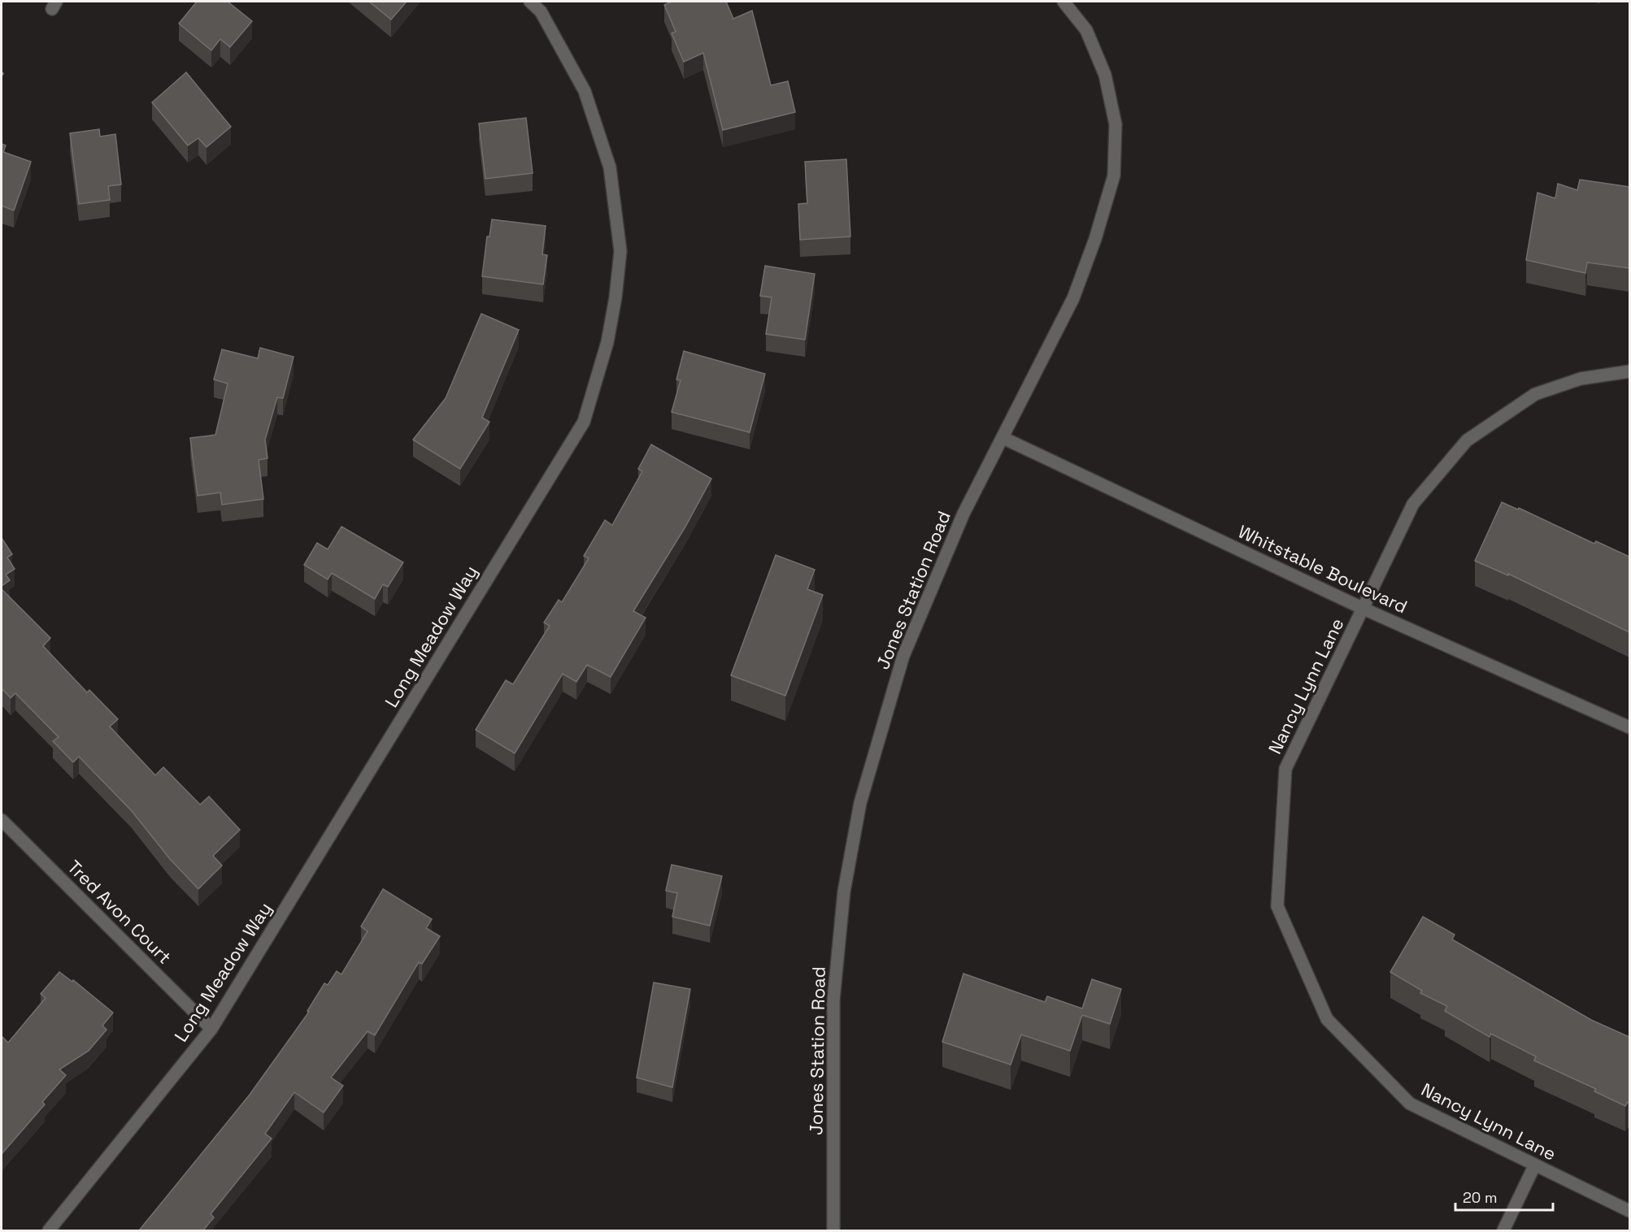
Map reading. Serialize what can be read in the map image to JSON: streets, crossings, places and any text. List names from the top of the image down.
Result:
{
  "streets": {
    "street": [
      "Whitstable Boulevard",
      "Jones Station Road",
      "Long Meadow Way",
      "Nancy Lynn Lane",
      "Tred Avon Court"
    ]
  },
  "crossings": [
    ["Whitstable Boulevard", "Jones Station Road"],
    ["Whitstable Boulevard", "Nancy Lynn Lane"],
    ["Long Meadow Way", "Tred Avon Court"]
  ],
  "scale_bar": "20 m"
}
